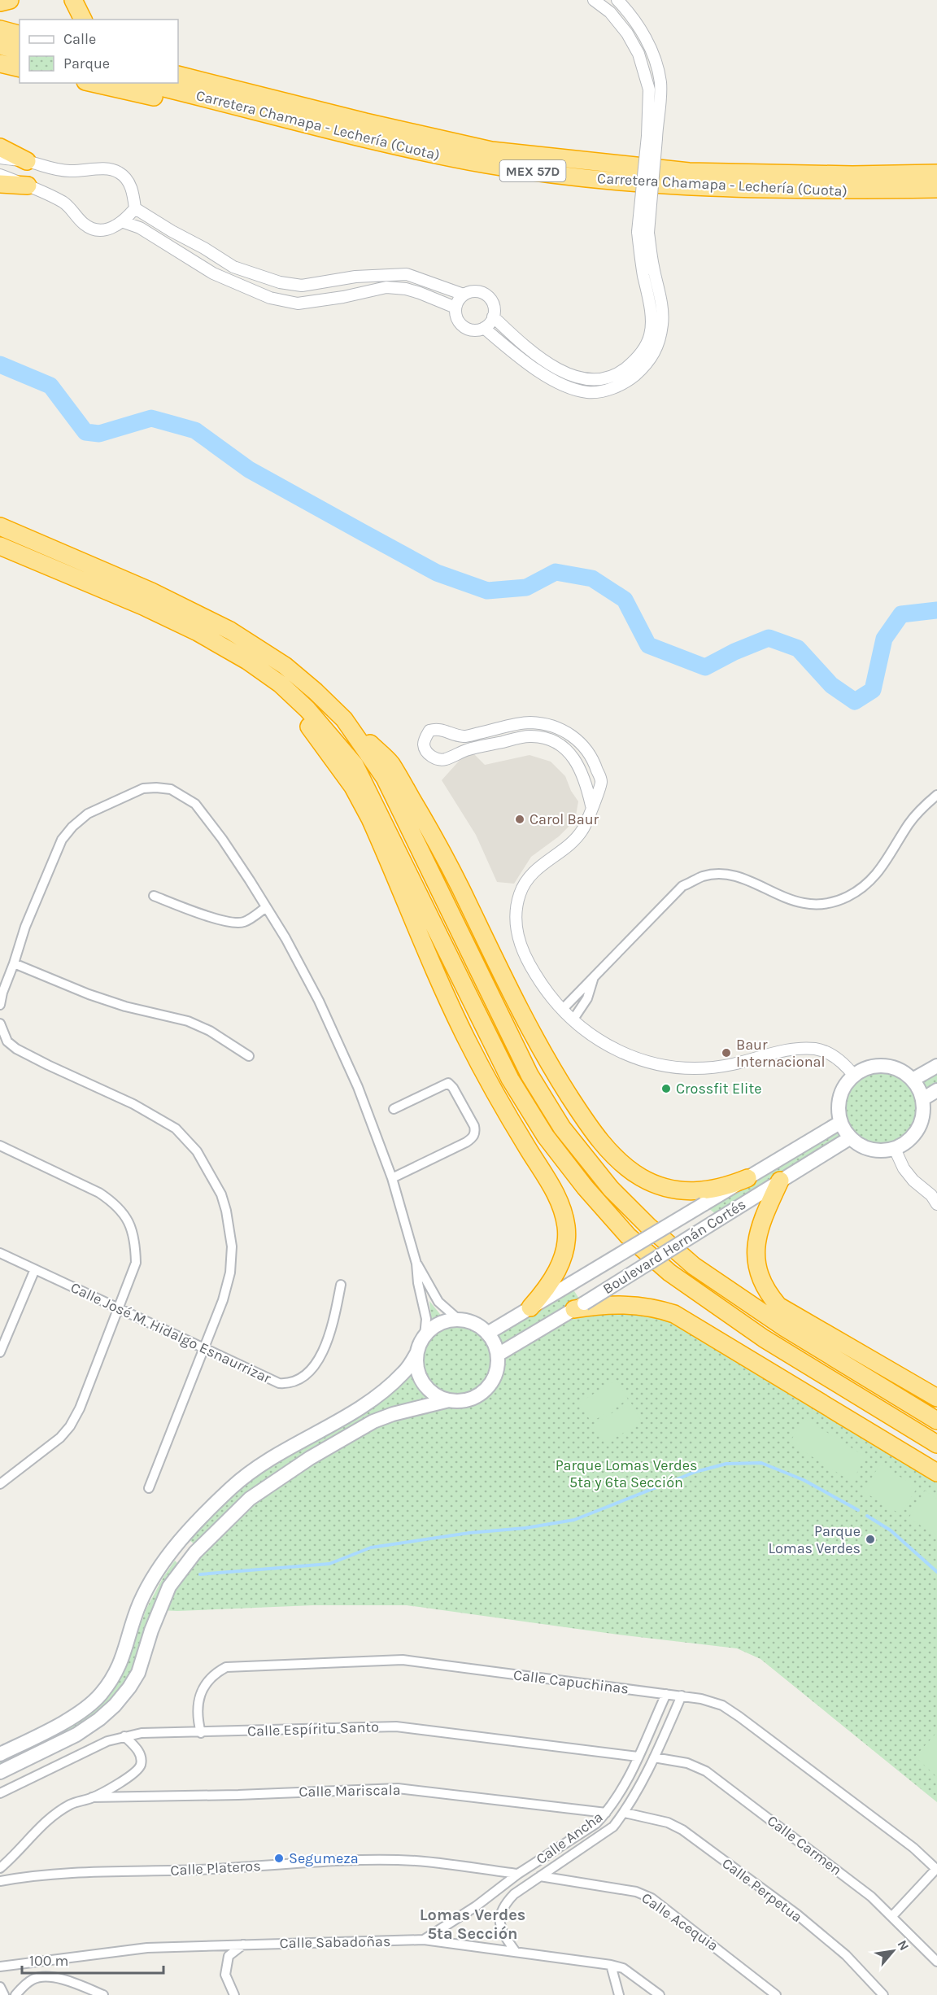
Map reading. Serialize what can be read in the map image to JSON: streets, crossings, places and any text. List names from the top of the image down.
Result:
{
  "streets": {
    "highway": ["Carretera Chamapa - Lechería (Cuota)", "MEX 57D"],
    "main road": ["Boulevard Hernán Cortés"],
    "street": [
      "Calle José M. Hidalgo Esnaurrizar",
      "Calle Capuchinas",
      "Calle Espíritu Santo",
      "Calle Mariscala",
      "Calle Ancha",
      "Calle Carmen",
      "Calle Plateros",
      "Calle Perpetua",
      "Calle Acequia",
      "Calle Sabadoñas"
    ]
  },
  "crossings": [
    ["Calle Capuchinas", "Calle Espíritu Santo"],
    ["Calle Capuchinas", "Calle Ancha"],
    ["Calle Espíritu Santo", "Calle Ancha"],
    ["Calle Mariscala", "Calle Ancha"],
    ["Calle Ancha", "Calle Carmen"],
    ["Calle Ancha", "Calle Plateros"],
    ["Calle Ancha", "Calle Perpetua"],
    ["Calle Ancha", "Calle Acequia"],
    ["Calle Ancha", "Calle Sabadoñas"]
  ],
  "districts": ["Lomas Verdes 5ta Sección"],
  "parks": ["Parque Lomas Verdes 5ta y 6ta Sección"],
  "places": [
    "Carol Baur",
    "Baur Internacional",
    "Crossfit Elite",
    "Parque Lomas Verdes",
    "Segumeza"
  ],
  "legend": ["Calle", "Parque"],
  "scale_bar": "100 m",
  "north": "top right"
}
